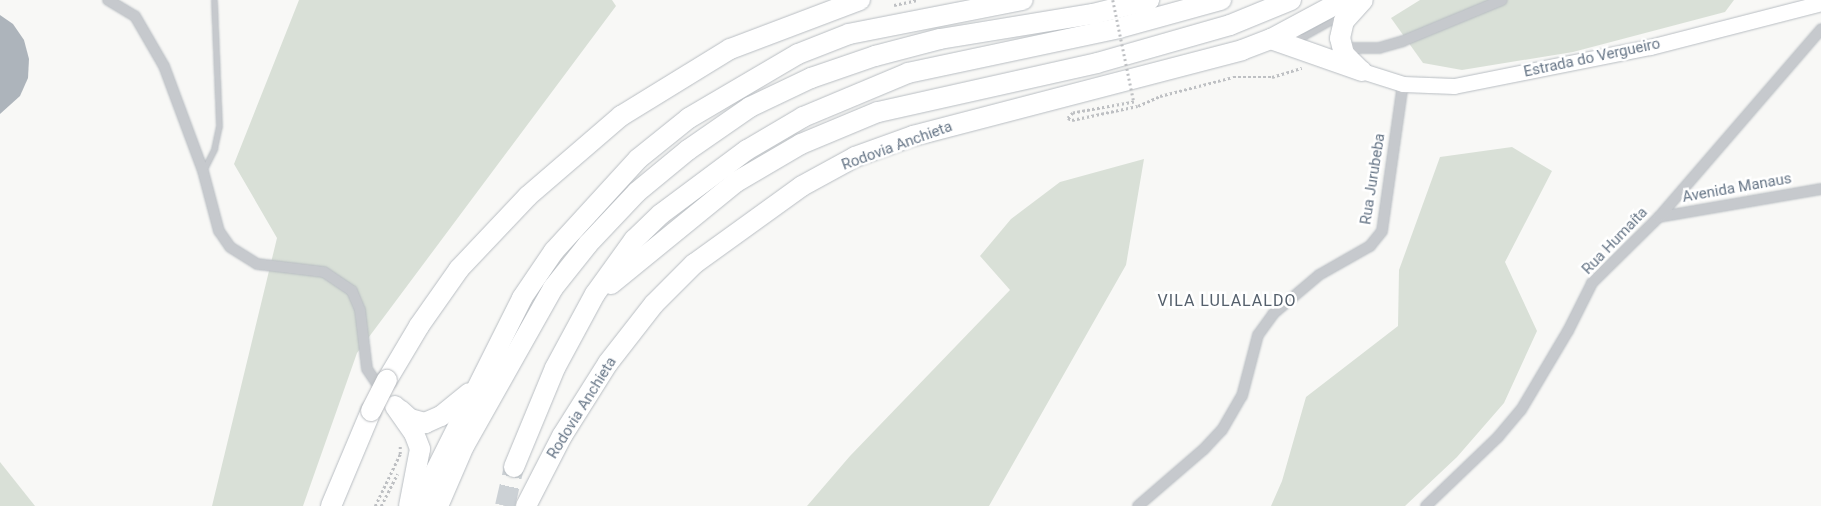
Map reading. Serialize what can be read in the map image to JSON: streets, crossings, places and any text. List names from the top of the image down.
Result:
{
  "streets": {
    "highway": ["Rodovia Anchieta"],
    "street": [
      "Estrada do Vergueiro",
      "Rua Jurubeba",
      "Avenida Manaus",
      "Rua Humaíta"
    ]
  },
  "crossings": [
    ["Estrada do Vergueiro", "Rua Jurubeba"],
    ["Avenida Manaus", "Rua Humaíta"]
  ],
  "districts": ["VILA LULALALDO"]
}
